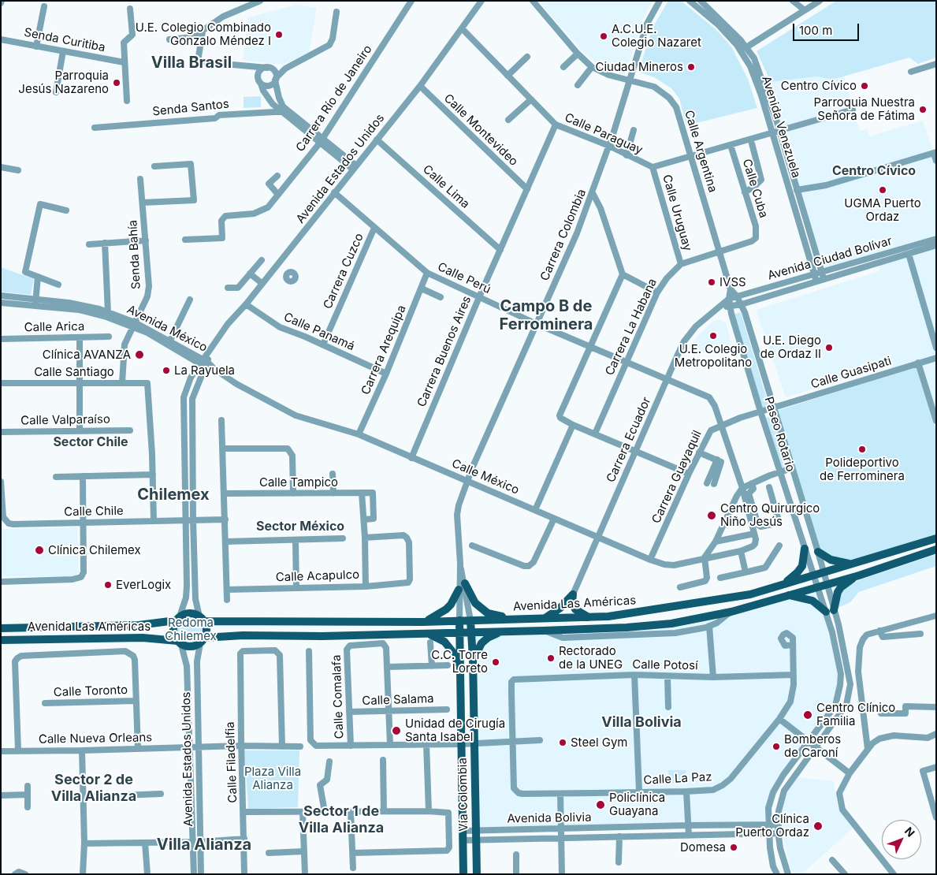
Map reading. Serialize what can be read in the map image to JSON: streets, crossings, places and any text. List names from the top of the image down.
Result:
{
  "streets": {
    "main road": ["Avenida Las Américas", "Vía Colombia"],
    "street": [
      "Senda Curitiba",
      "Carrera Río de Janeiro",
      "Senda Santos",
      "Avenida Venezuela",
      "Calle Montevideo",
      "Calle Paraguay",
      "Calle Argentina",
      "Avenida Estados Unidos",
      "Calle Lima",
      "Calle Cuba",
      "Calle Uruguay",
      "Carrera Colombia",
      "Senda Bahía",
      "Avenida Ciudad Bolívar",
      "Carrera Cuzco",
      "Calle Perú",
      "Calle Arica",
      "Carrera La Habana",
      "Avenida México",
      "Calle Panamá",
      "Carrera Arequipa",
      "Carrera Buenos Aires",
      "Calle Santiago",
      "Calle Guasipati",
      "Calle Valparaíso",
      "Paseo Rotario",
      "Carrera Ecuador",
      "Calle México",
      "Carrera Guayaquil",
      "Calle Tampico",
      "Calle Chile",
      "Calle Acapulco",
      "Calle Potosí",
      "Calle Toronto",
      "Calle Comalafa",
      "Calle Salama",
      "Calle Nueva Orleans",
      "Calle Filadelfia",
      "Calle La Paz",
      "Avenida Bolivia"
    ]
  },
  "crossings": [
    ["Avenida Venezuela", "Calle Paraguay"],
    ["Avenida Venezuela", "Avenida Ciudad Bolívar"],
    ["Calle Montevideo", "Avenida Estados Unidos"],
    ["Calle Montevideo", "Carrera Buenos Aires"],
    ["Calle Paraguay", "Calle Argentina"],
    ["Calle Paraguay", "Avenida Estados Unidos"],
    ["Calle Paraguay", "Calle Cuba"],
    ["Calle Paraguay", "Calle Uruguay"],
    ["Calle Paraguay", "Carrera Colombia"],
    ["Calle Paraguay", "Carrera Buenos Aires"],
    ["Calle Argentina", "Carrera Colombia"],
    ["Calle Argentina", "Avenida Ciudad Bolívar"],
    ["Calle Argentina", "Carrera La Habana"],
    ["Calle Argentina", "Paseo Rotario"],
    ["Calle Argentina", "Carrera Ecuador"],
    ["Avenida Estados Unidos", "Calle Lima"],
    ["Avenida Estados Unidos", "Calle Perú"],
    ["Avenida Estados Unidos", "Avenida México"],
    ["Avenida Estados Unidos", "Calle Panamá"],
    ["Avenida Estados Unidos", "Calle Chile"],
    ["Avenida Estados Unidos", "Avenida Las Américas"],
    ["Avenida Estados Unidos", "Calle Nueva Orleans"],
    ["Calle Lima", "Carrera Buenos Aires"],
    ["Calle Cuba", "Carrera La Habana"],
    ["Calle Uruguay", "Carrera La Habana"],
    ["Carrera Colombia", "Calle Perú"],
    ["Carrera Colombia", "Calle México"],
    ["Carrera Colombia", "Avenida Las Américas"],
    ["Carrera Colombia", "Vía Colombia"],
    ["Senda Bahía", "Avenida México"],
    ["Senda Bahía", "Calle Santiago"],
    ["Avenida Ciudad Bolívar", "Paseo Rotario"],
    ["Avenida Ciudad Bolívar", "Carrera Ecuador"],
    ["Carrera Cuzco", "Calle Perú"],
    ["Carrera Cuzco", "Calle Panamá"],
    ["Calle Perú", "Carrera La Habana"],
    ["Calle Perú", "Carrera Arequipa"],
    ["Calle Perú", "Carrera Buenos Aires"],
    ["Calle Perú", "Carrera Ecuador"],
    ["Calle Perú", "Carrera Guayaquil"],
    ["Avenida México", "Calle México"],
    ["Calle Panamá", "Carrera Arequipa"],
    ["Carrera Arequipa", "Calle México"],
    ["Carrera Buenos Aires", "Calle México"],
    ["Calle Guasipati", "Paseo Rotario"],
    ["Calle Guasipati", "Carrera Guayaquil"],
    ["Paseo Rotario", "Carrera Ecuador"],
    ["Paseo Rotario", "Carrera Guayaquil"],
    ["Paseo Rotario", "Avenida Las Américas"],
    ["Paseo Rotario", "Avenida Bolivia"],
    ["Carrera Ecuador", "Calle México"],
    ["Calle México", "Carrera Guayaquil"],
    ["Avenida Las Américas", "Vía Colombia"],
    ["Calle Potosí", "Calle La Paz"],
    ["Calle Comalafa", "Calle Salama"],
    ["Calle Nueva Orleans", "Calle Filadelfia"],
    ["Vía Colombia", "Avenida Bolivia"]
  ],
  "districts": [
    "Villa Brasil",
    "Centro Cívico",
    "Campo B de Ferrominera",
    "Sector Chile",
    "Chilemex",
    "Sector México",
    "Villa Bolivia",
    "Sector 2 de Villa Alianza",
    "Sector 1 de Villa Alianza",
    "Villa Alianza"
  ],
  "parks": ["Redoma Chilemex", "Plaza Villa Alianza"],
  "places": [
    "U.E. Colegio Combinado Gonzalo Méndez I",
    "A.C.U.E. Colegio Nazaret",
    "Ciudad Mineros",
    "Parroquia Jesús Nazareno",
    "Centro Cívico",
    "Parroquia Nuestra Señora de Fátima",
    "UGMA Puerto Ordaz",
    "IVSS",
    "U.E. Colegio Metropolitano",
    "U.E. Diego de Ordaz II",
    "Clínica AVANZA",
    "La Rayuela",
    "Polideportivo de Ferrominera",
    "Centro Quirurgico Niño Jesús",
    "Clínica Chilemex",
    "EverLogix",
    "Rectorado de la UNEG",
    "C.C. Torre Loreto",
    "Centro Clínico Familia",
    "Unidad de Cirugía Santa Isabel",
    "Steel Gym",
    "Bomberos de Caroní",
    "Policlínica Guayana",
    "Clínica Puerto Ordaz",
    "Domesa"
  ],
  "scale_bar": "100 m",
  "north": "top right"
}
